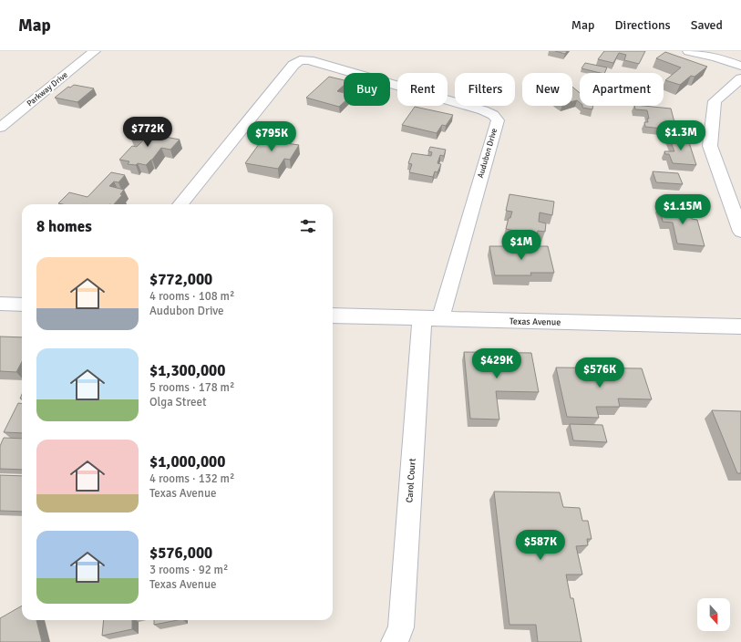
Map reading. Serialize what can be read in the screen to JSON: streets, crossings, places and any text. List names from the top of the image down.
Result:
{
  "streets": {
    "street": [
      "Parkway Drive",
      "Audubon Drive",
      "Texas Avenue",
      "Carol Court"
    ]
  },
  "crossings": [
    ["Audubon Drive", "Texas Avenue"],
    ["Audubon Drive", "Carol Court"],
    ["Texas Avenue", "Carol Court"]
  ],
  "north": "bottom",
  "page": {
    "header": "Map",
    "nav": ["Map", "Directions", "Saved"],
    "chip": [
      "Buy",
      "Rent",
      "Filters",
      "New",
      "Apartment"
    ],
    "price": [
      "$772K",
      "$1.3M",
      "$795K",
      "$1.15M",
      "$1M",
      "$429K",
      "$576K",
      "$587K"
    ],
    "heading": "8 homes",
    "list": [
      {
        "name": "$772,000",
        "note": "4 rooms · 108 m² · Audubon Drive"
      },
      {
        "name": "$1,300,000",
        "note": "5 rooms · 178 m² · Olga Street"
      },
      {
        "name": "$1,000,000",
        "note": "4 rooms · 132 m² · Texas Avenue"
      },
      {
        "name": "$576,000",
        "note": "3 rooms · 92 m² · Texas Avenue"
      }
    ]
  }
}
